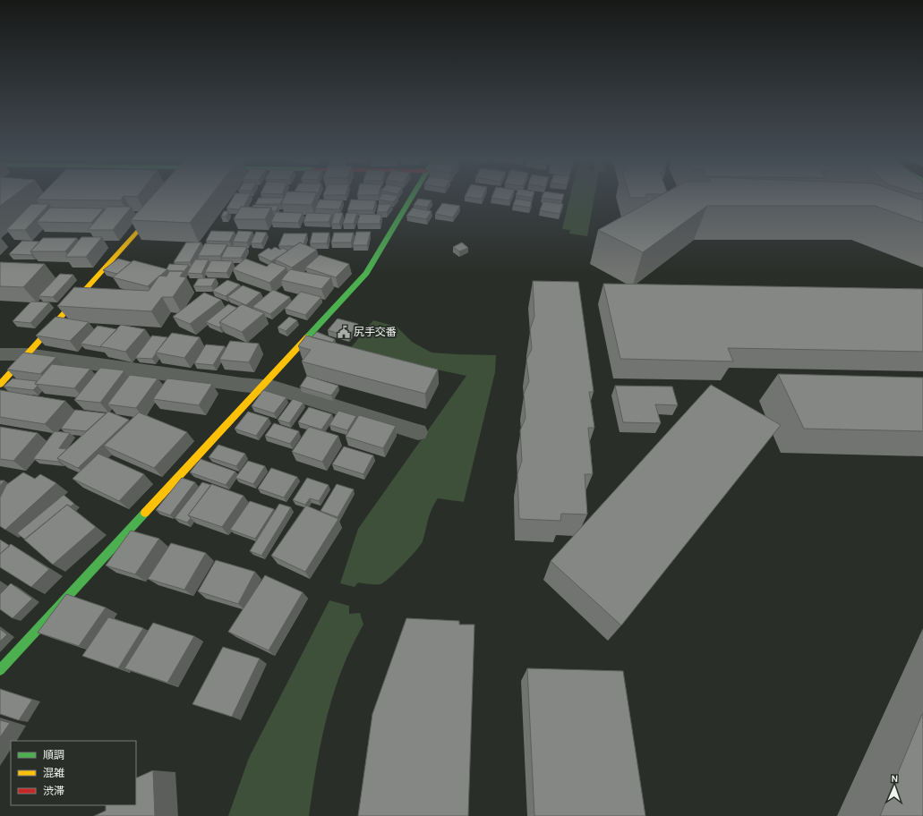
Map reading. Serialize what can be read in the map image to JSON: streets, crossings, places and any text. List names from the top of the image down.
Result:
{
  "places": {
    "public building": ["尻手交番"]
  },
  "legend": ["順調", "混雑", "渋滞"],
  "north": "top"
}
